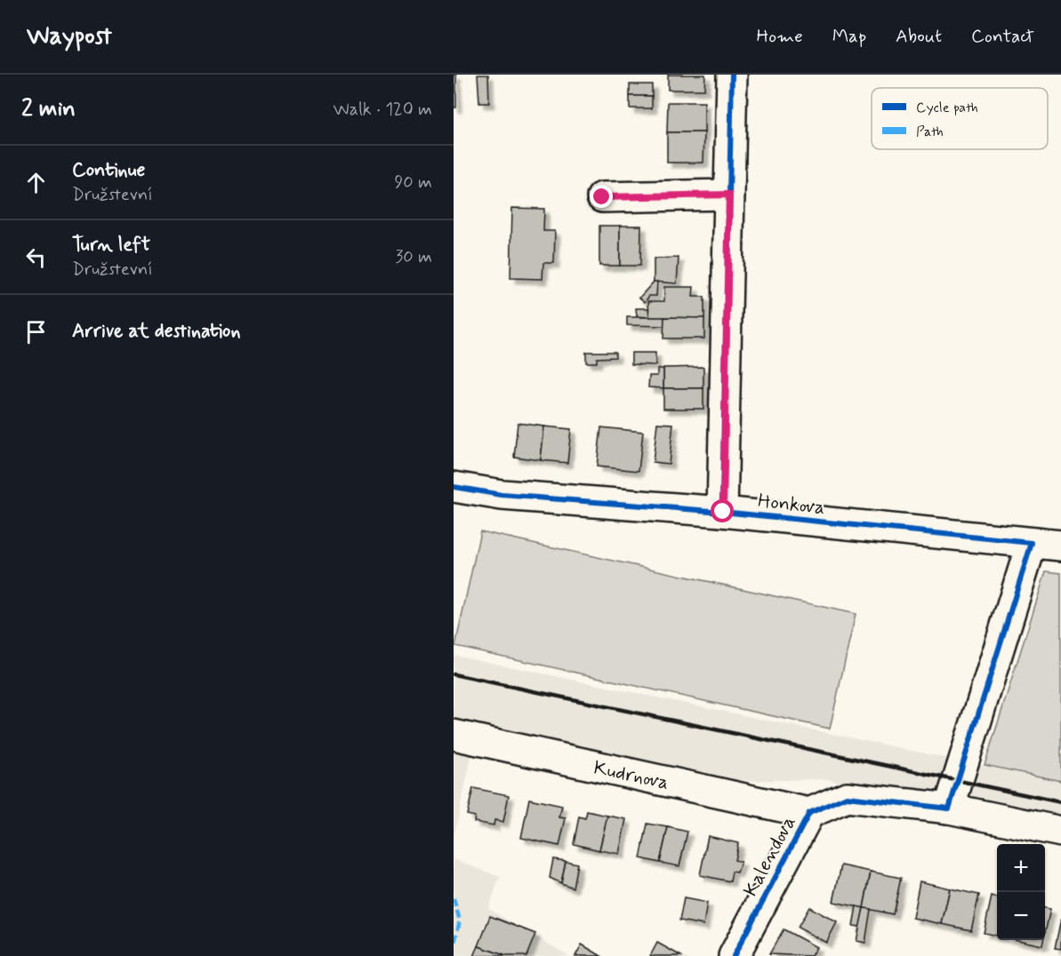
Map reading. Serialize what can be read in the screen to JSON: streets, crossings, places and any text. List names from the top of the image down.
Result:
{
  "streets": {
    "street": ["Honkova", "Kudrnova", "Kalendova"]
  },
  "crossings": [
    ["Kudrnova", "Kalendova"]
  ],
  "legend": ["Cycle path", "Path"],
  "page": {
    "header": "Waypost",
    "nav": [
      "Home",
      "Map",
      "About",
      "Contact"
    ],
    "heading": ["2 min", "Walk · 120 m"],
    "list": [
      ["Continue", "Družstevní", "90 m"],
      ["Turn left", "Družstevní", "30 m"],
      "Arrive at destination"
    ],
    "map_buttons": ["+", "−"]
  }
}
